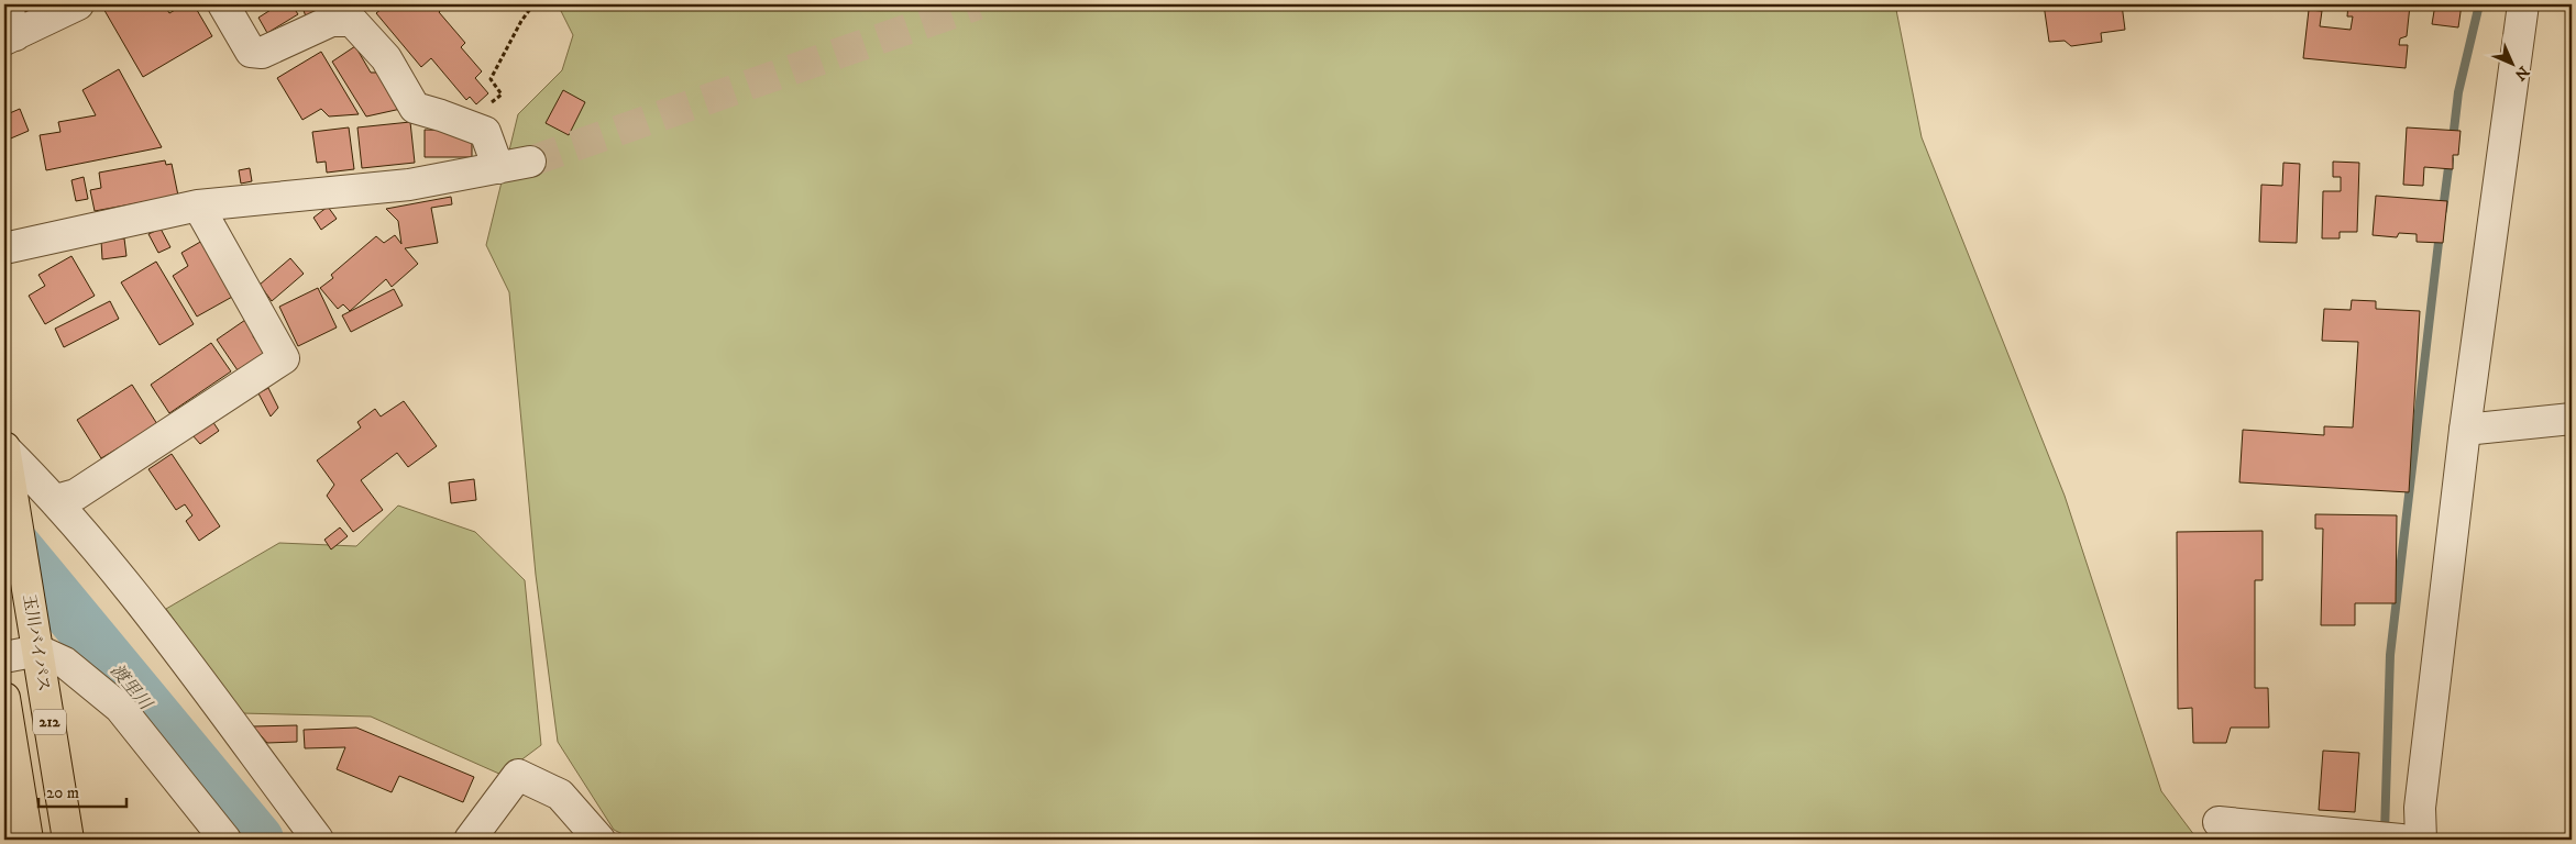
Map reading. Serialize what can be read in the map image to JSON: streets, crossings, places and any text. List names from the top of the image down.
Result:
{
  "streets": {
    "highway": ["玉川バイパス", "212"]
  },
  "water": ["渡里川"],
  "scale_bar": "20 m",
  "north": "bottom right"
}
